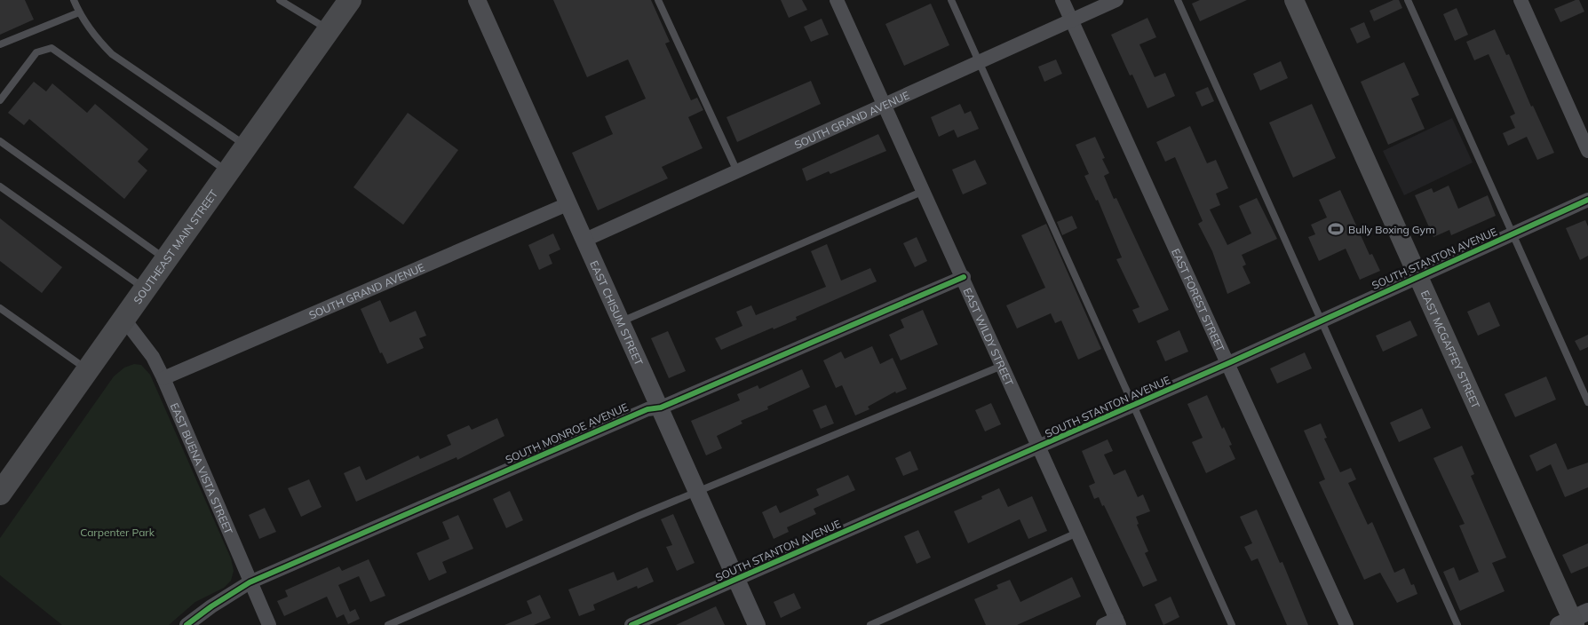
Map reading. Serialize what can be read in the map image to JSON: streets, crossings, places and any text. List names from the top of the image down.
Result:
{
  "streets": {
    "main road": ["SOUTHEAST MAIN STREET", "EAST MCGAFFEY STREET"],
    "street": [
      "SOUTH GRAND AVENUE",
      "SOUTH STANTON AVENUE",
      "EAST FOREST STREET",
      "EAST CHISUM STREET",
      "EAST WILDY STREET",
      "SOUTH MONROE AVENUE",
      "EAST BUENA VISTA STREET"
    ]
  },
  "crossings": [
    ["SOUTH GRAND AVENUE", "EAST FOREST STREET"],
    ["SOUTH GRAND AVENUE", "EAST CHISUM STREET"],
    ["SOUTH GRAND AVENUE", "EAST WILDY STREET"],
    ["SOUTH GRAND AVENUE", "EAST BUENA VISTA STREET"],
    ["SOUTHEAST MAIN STREET", "EAST BUENA VISTA STREET"],
    ["SOUTH STANTON AVENUE", "EAST FOREST STREET"],
    ["SOUTH STANTON AVENUE", "EAST CHISUM STREET"],
    ["SOUTH STANTON AVENUE", "EAST WILDY STREET"],
    ["SOUTH STANTON AVENUE", "EAST MCGAFFEY STREET"],
    ["EAST CHISUM STREET", "SOUTH MONROE AVENUE"],
    ["EAST WILDY STREET", "SOUTH MONROE AVENUE"],
    ["SOUTH MONROE AVENUE", "EAST BUENA VISTA STREET"]
  ],
  "parks": ["Carpenter Park"],
  "places": {
    "sports": ["Bully Boxing Gym"]
  }
}
